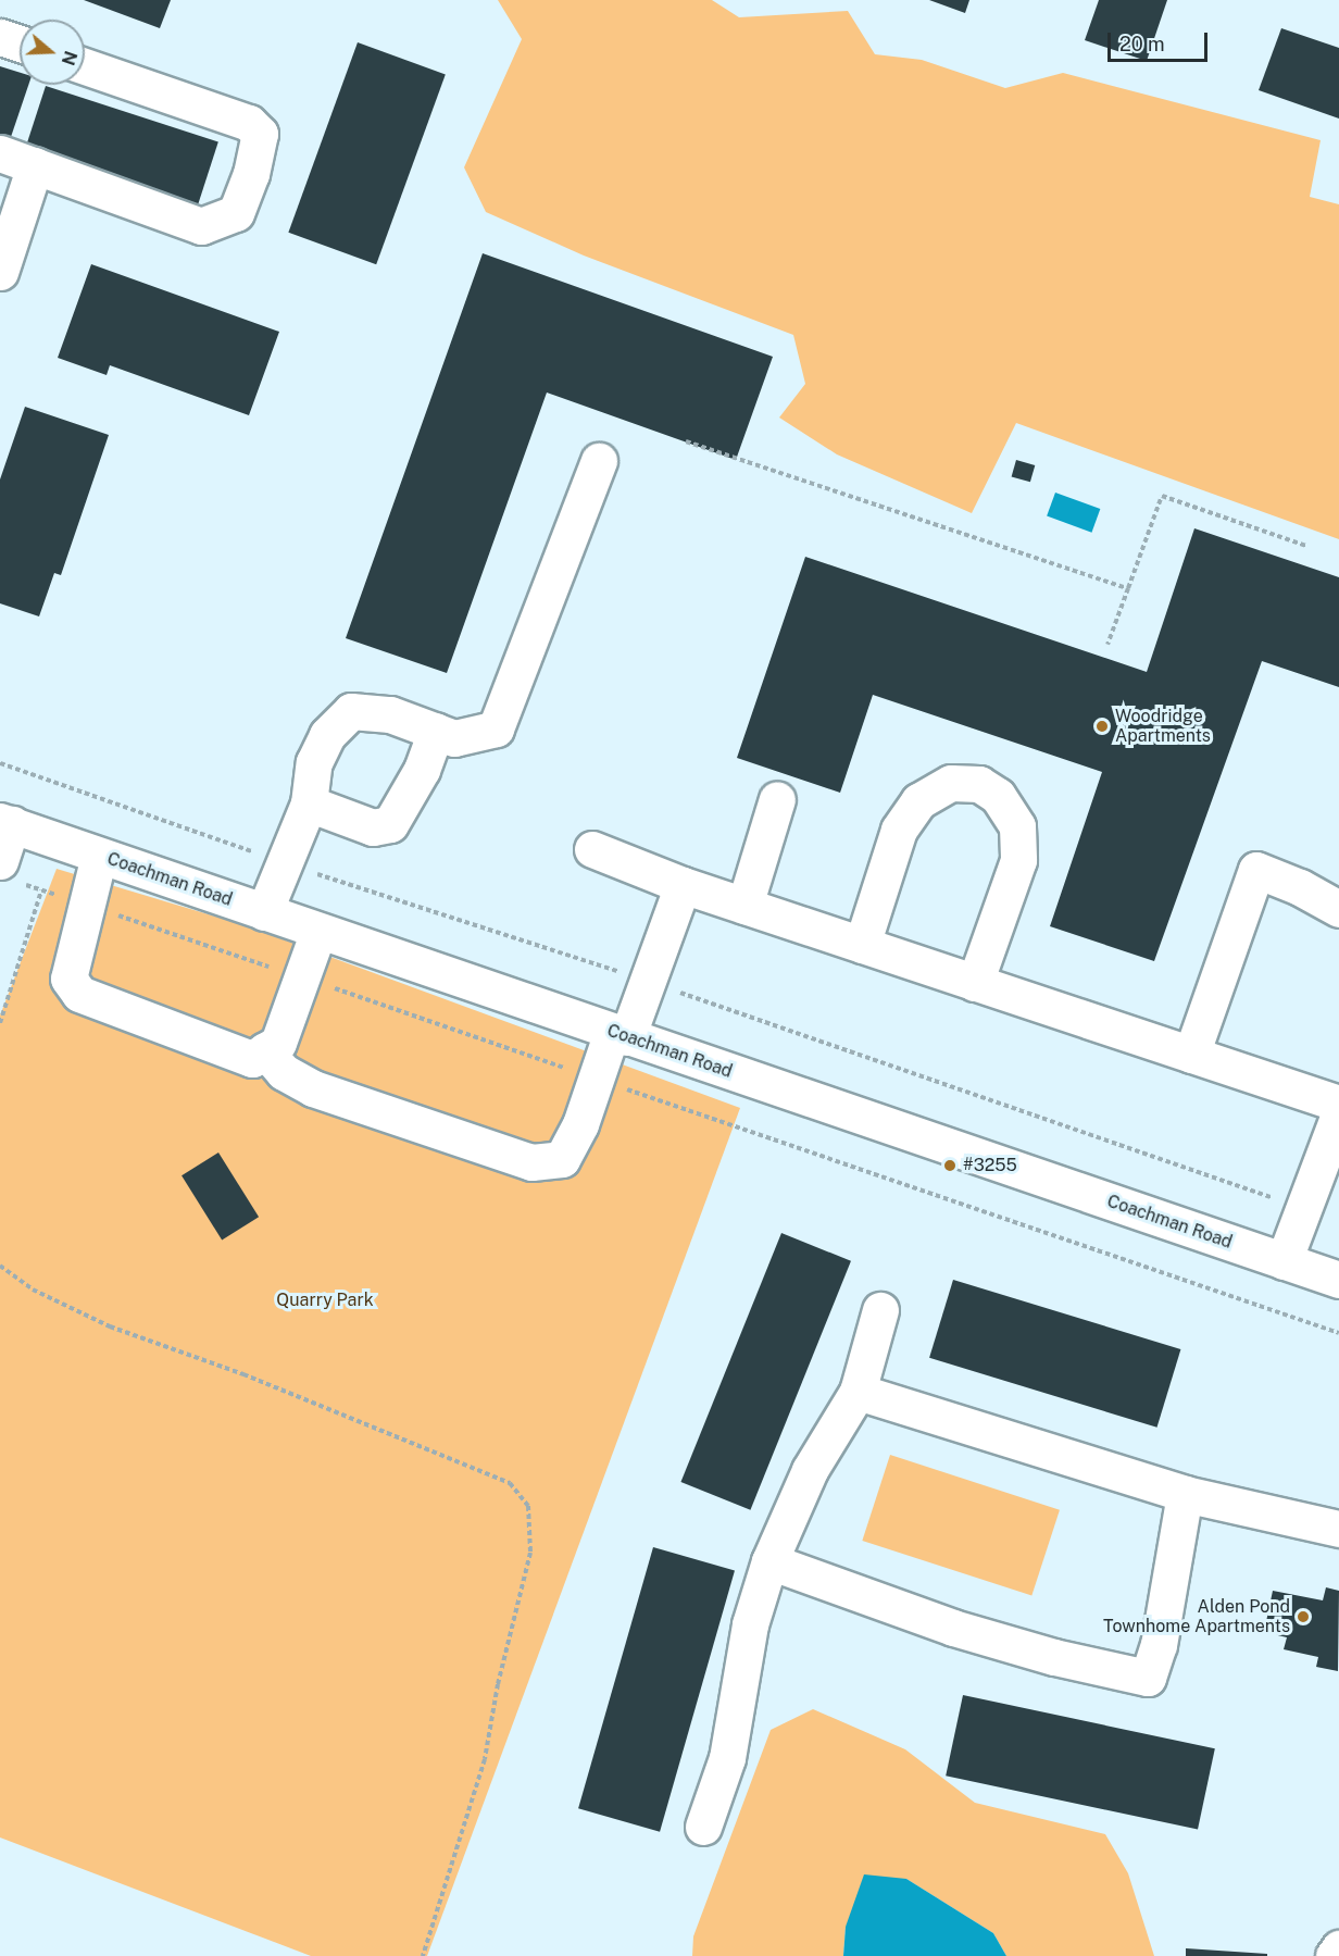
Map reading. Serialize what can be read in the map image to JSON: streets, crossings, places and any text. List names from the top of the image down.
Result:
{
  "streets": {
    "street": ["Coachman Road"]
  },
  "parks": ["Quarry Park"],
  "places": ["Woodridge Apartments", "#3255", "Alden Pond Townhome Apartments"],
  "scale_bar": "20 m",
  "north": "right"
}
